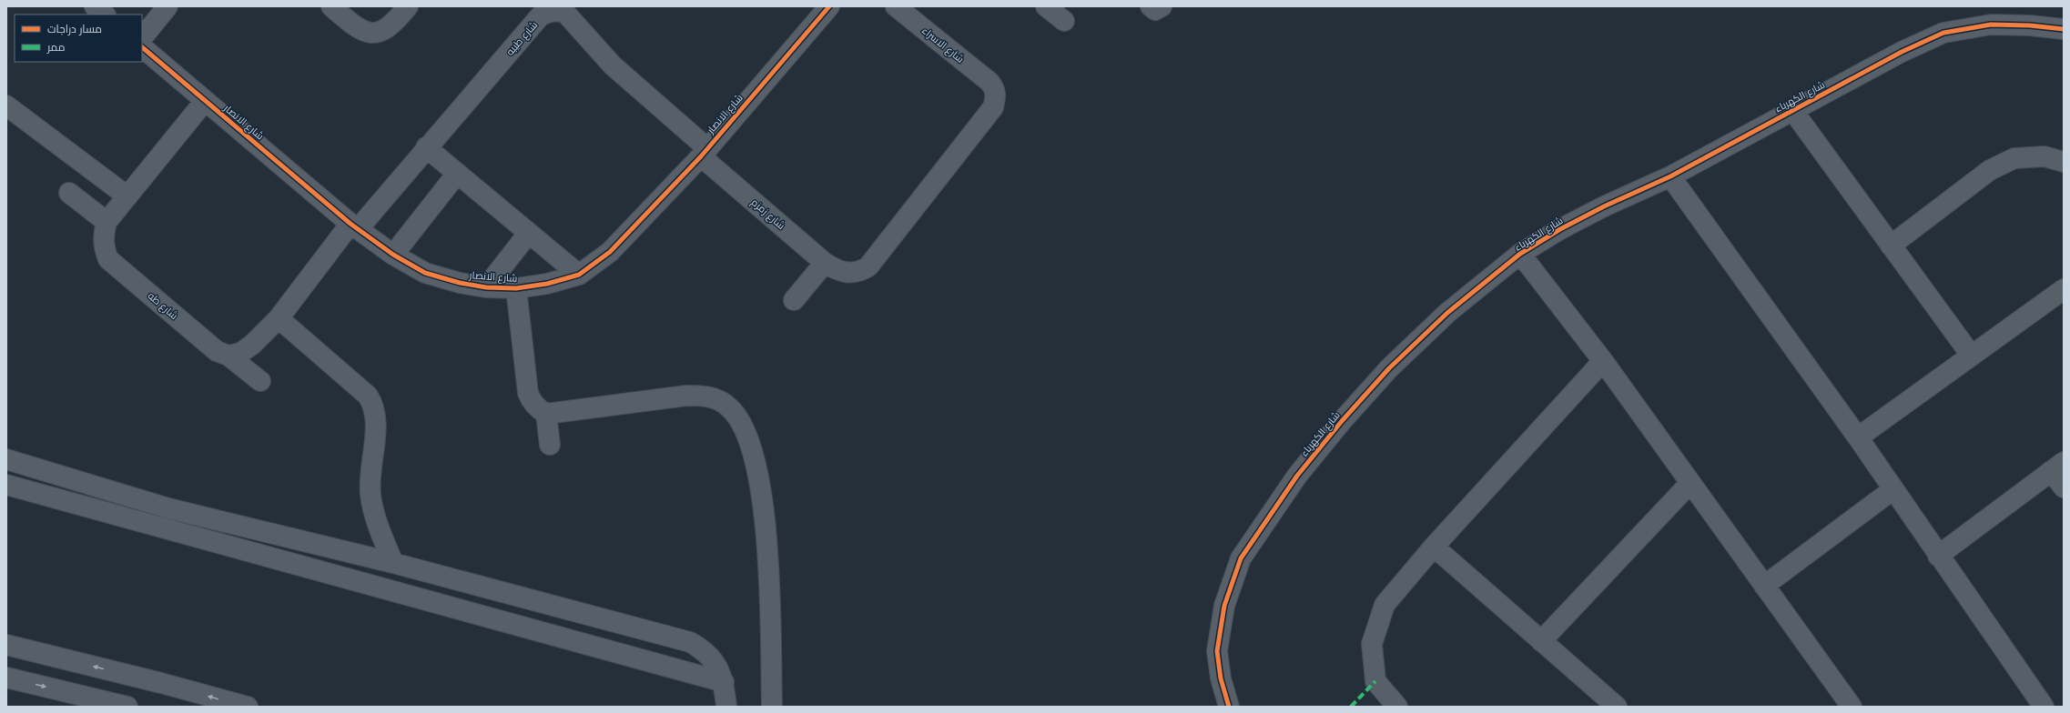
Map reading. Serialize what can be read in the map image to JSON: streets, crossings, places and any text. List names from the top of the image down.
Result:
{
  "streets": {
    "street": [
      "شارع طيبه",
      "شارع الاسراء",
      "شارع الكهرباء",
      "شارع الانصار",
      "شارع زمزم",
      "شارع طه"
    ]
  },
  "crossings": [
    ["شارع طيبه", "شارع الانصار"],
    ["شارع طيبه", "شارع زمزم"],
    ["شارع الاسراء", "شارع زمزم"],
    ["شارع الانصار", "شارع زمزم"],
    ["شارع الانصار", "شارع طه"]
  ],
  "legend": ["مسار دراجات", "ممر"]
}
